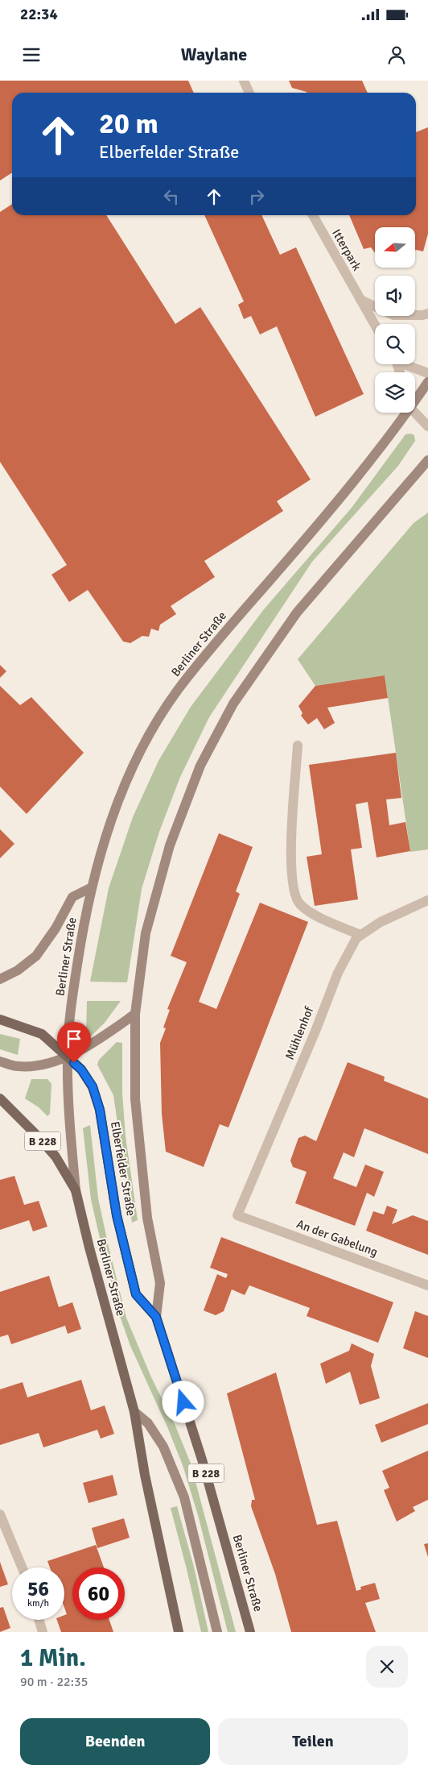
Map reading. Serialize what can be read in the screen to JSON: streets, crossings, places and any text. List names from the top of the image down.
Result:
{
  "streets": {
    "main road": ["Berliner Straße", "B 228", "Elberfelder Straße"],
    "street": ["Itterpark", "Mühlenhof", "An der Gabelung"]
  },
  "crossings": [
    ["Berliner Straße", "B 228"],
    ["Berliner Straße", "Elberfelder Straße"],
    ["Mühlenhof", "An der Gabelung"]
  ],
  "north": "left",
  "page": {
    "status": "22:34",
    "header": "Waylane",
    "turn": ["20 m", "Elberfelder Straße"],
    "speed": "56 km/h",
    "limit": "60",
    "heading": ["1 Min.", "90 m · 22:35"],
    "buttons": ["Beenden", "Teilen"]
  }
}
